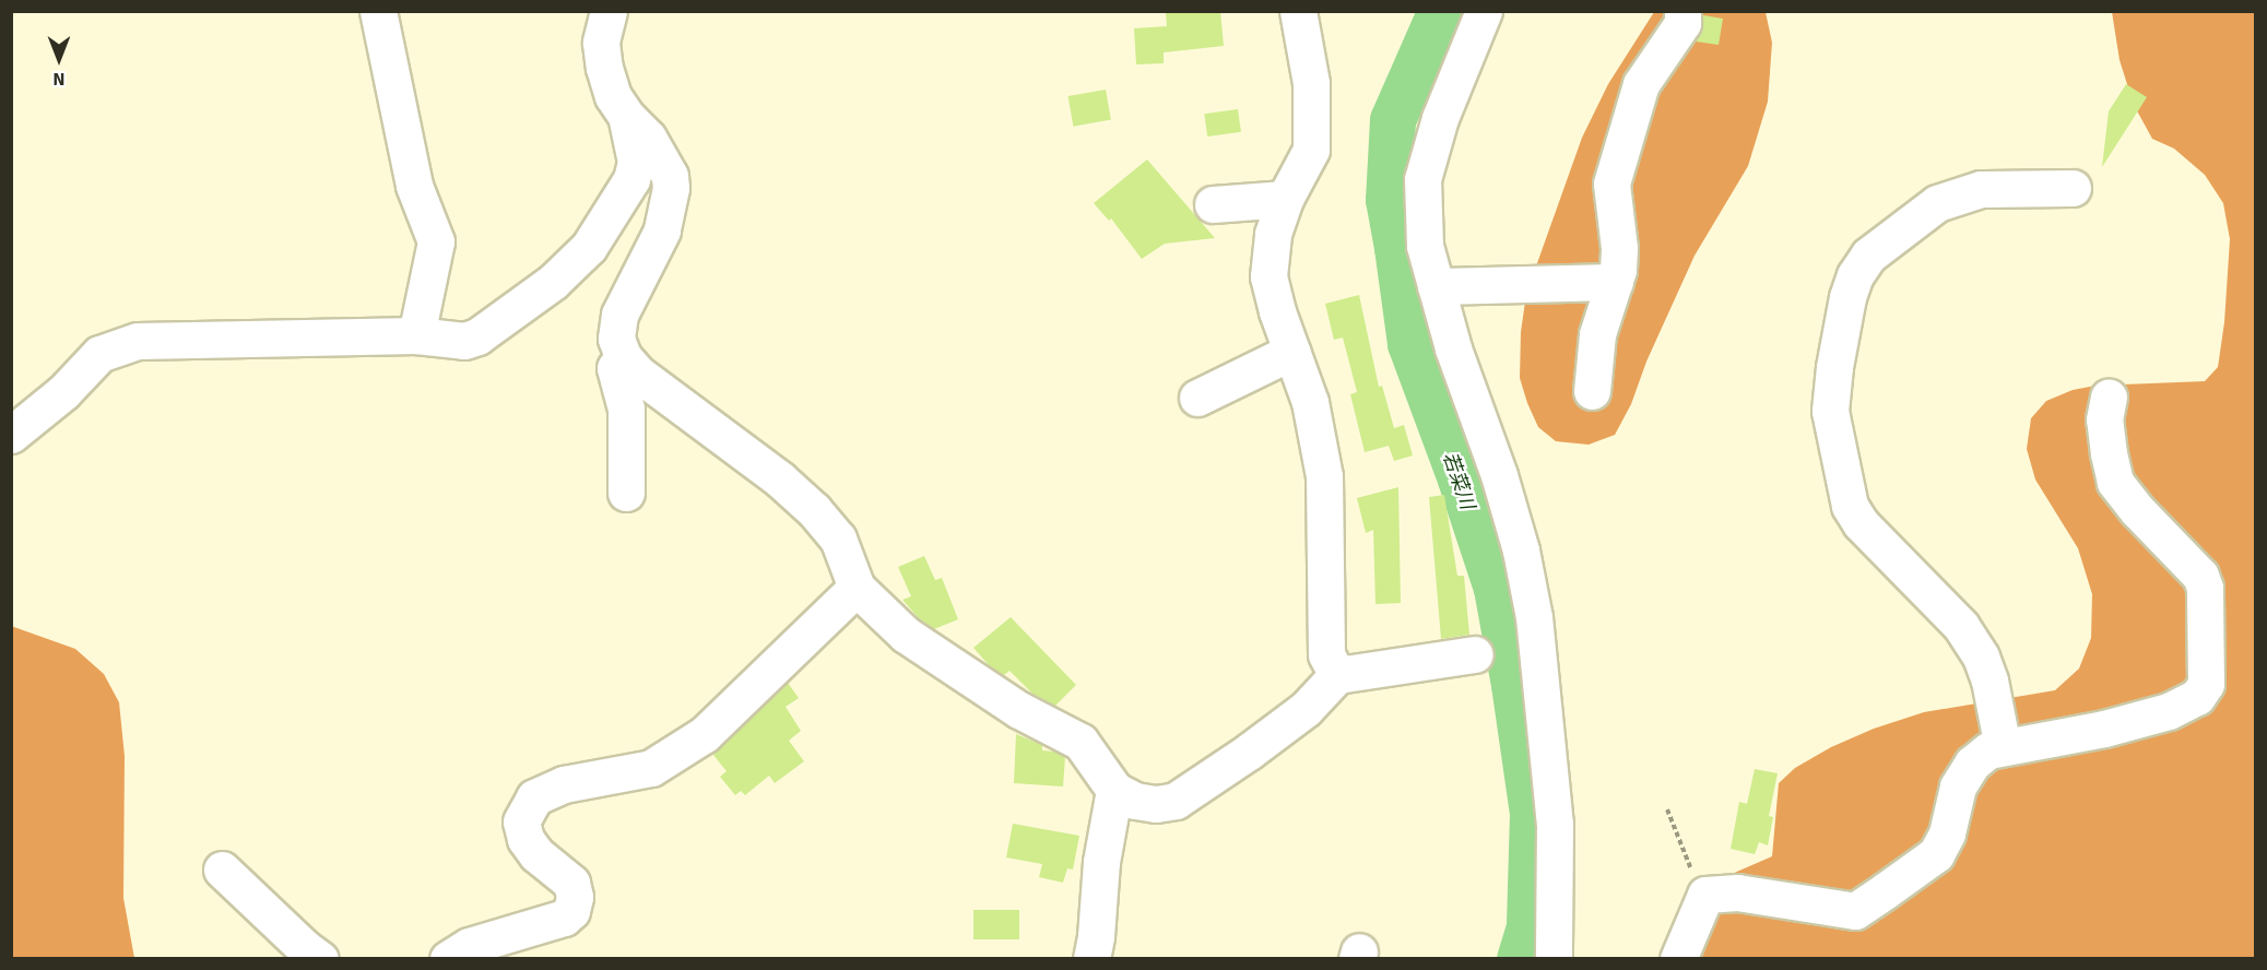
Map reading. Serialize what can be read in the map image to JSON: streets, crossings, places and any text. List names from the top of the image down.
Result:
{
  "water": ["若菜川"],
  "north": "bottom"
}
